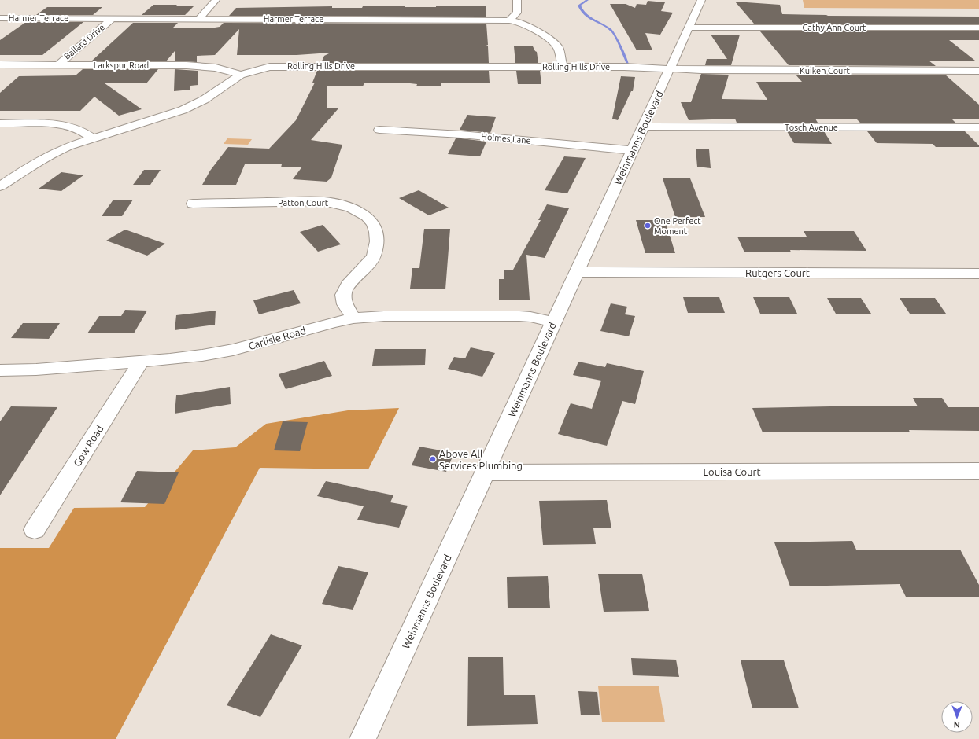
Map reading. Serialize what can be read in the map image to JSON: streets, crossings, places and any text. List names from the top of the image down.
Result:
{
  "streets": {
    "street": [
      "Harmer Terrace",
      "Cathy Ann Court",
      "Ballard Drive",
      "Larkspur Road",
      "Rolling Hills Drive",
      "Kuiken Court",
      "Tosch Avenue",
      "Weinmanns Boulevard",
      "Holmes Lane",
      "Patton Court",
      "Rutgers Court",
      "Carlisle Road",
      "Gow Road",
      "Louisa Court"
    ]
  },
  "crossings": [
    ["Harmer Terrace", "Ballard Drive"],
    ["Harmer Terrace", "Rolling Hills Drive"],
    ["Cathy Ann Court", "Weinmanns Boulevard"],
    ["Ballard Drive", "Larkspur Road"],
    ["Larkspur Road", "Rolling Hills Drive"],
    ["Rolling Hills Drive", "Kuiken Court"],
    ["Rolling Hills Drive", "Weinmanns Boulevard"],
    ["Kuiken Court", "Weinmanns Boulevard"],
    ["Tosch Avenue", "Weinmanns Boulevard"],
    ["Weinmanns Boulevard", "Holmes Lane"],
    ["Weinmanns Boulevard", "Rutgers Court"],
    ["Weinmanns Boulevard", "Carlisle Road"],
    ["Weinmanns Boulevard", "Louisa Court"],
    ["Patton Court", "Carlisle Road"],
    ["Carlisle Road", "Gow Road"]
  ],
  "places": ["One Perfect Moment", "Above All Services Plumbing"],
  "north": "bottom"
}
